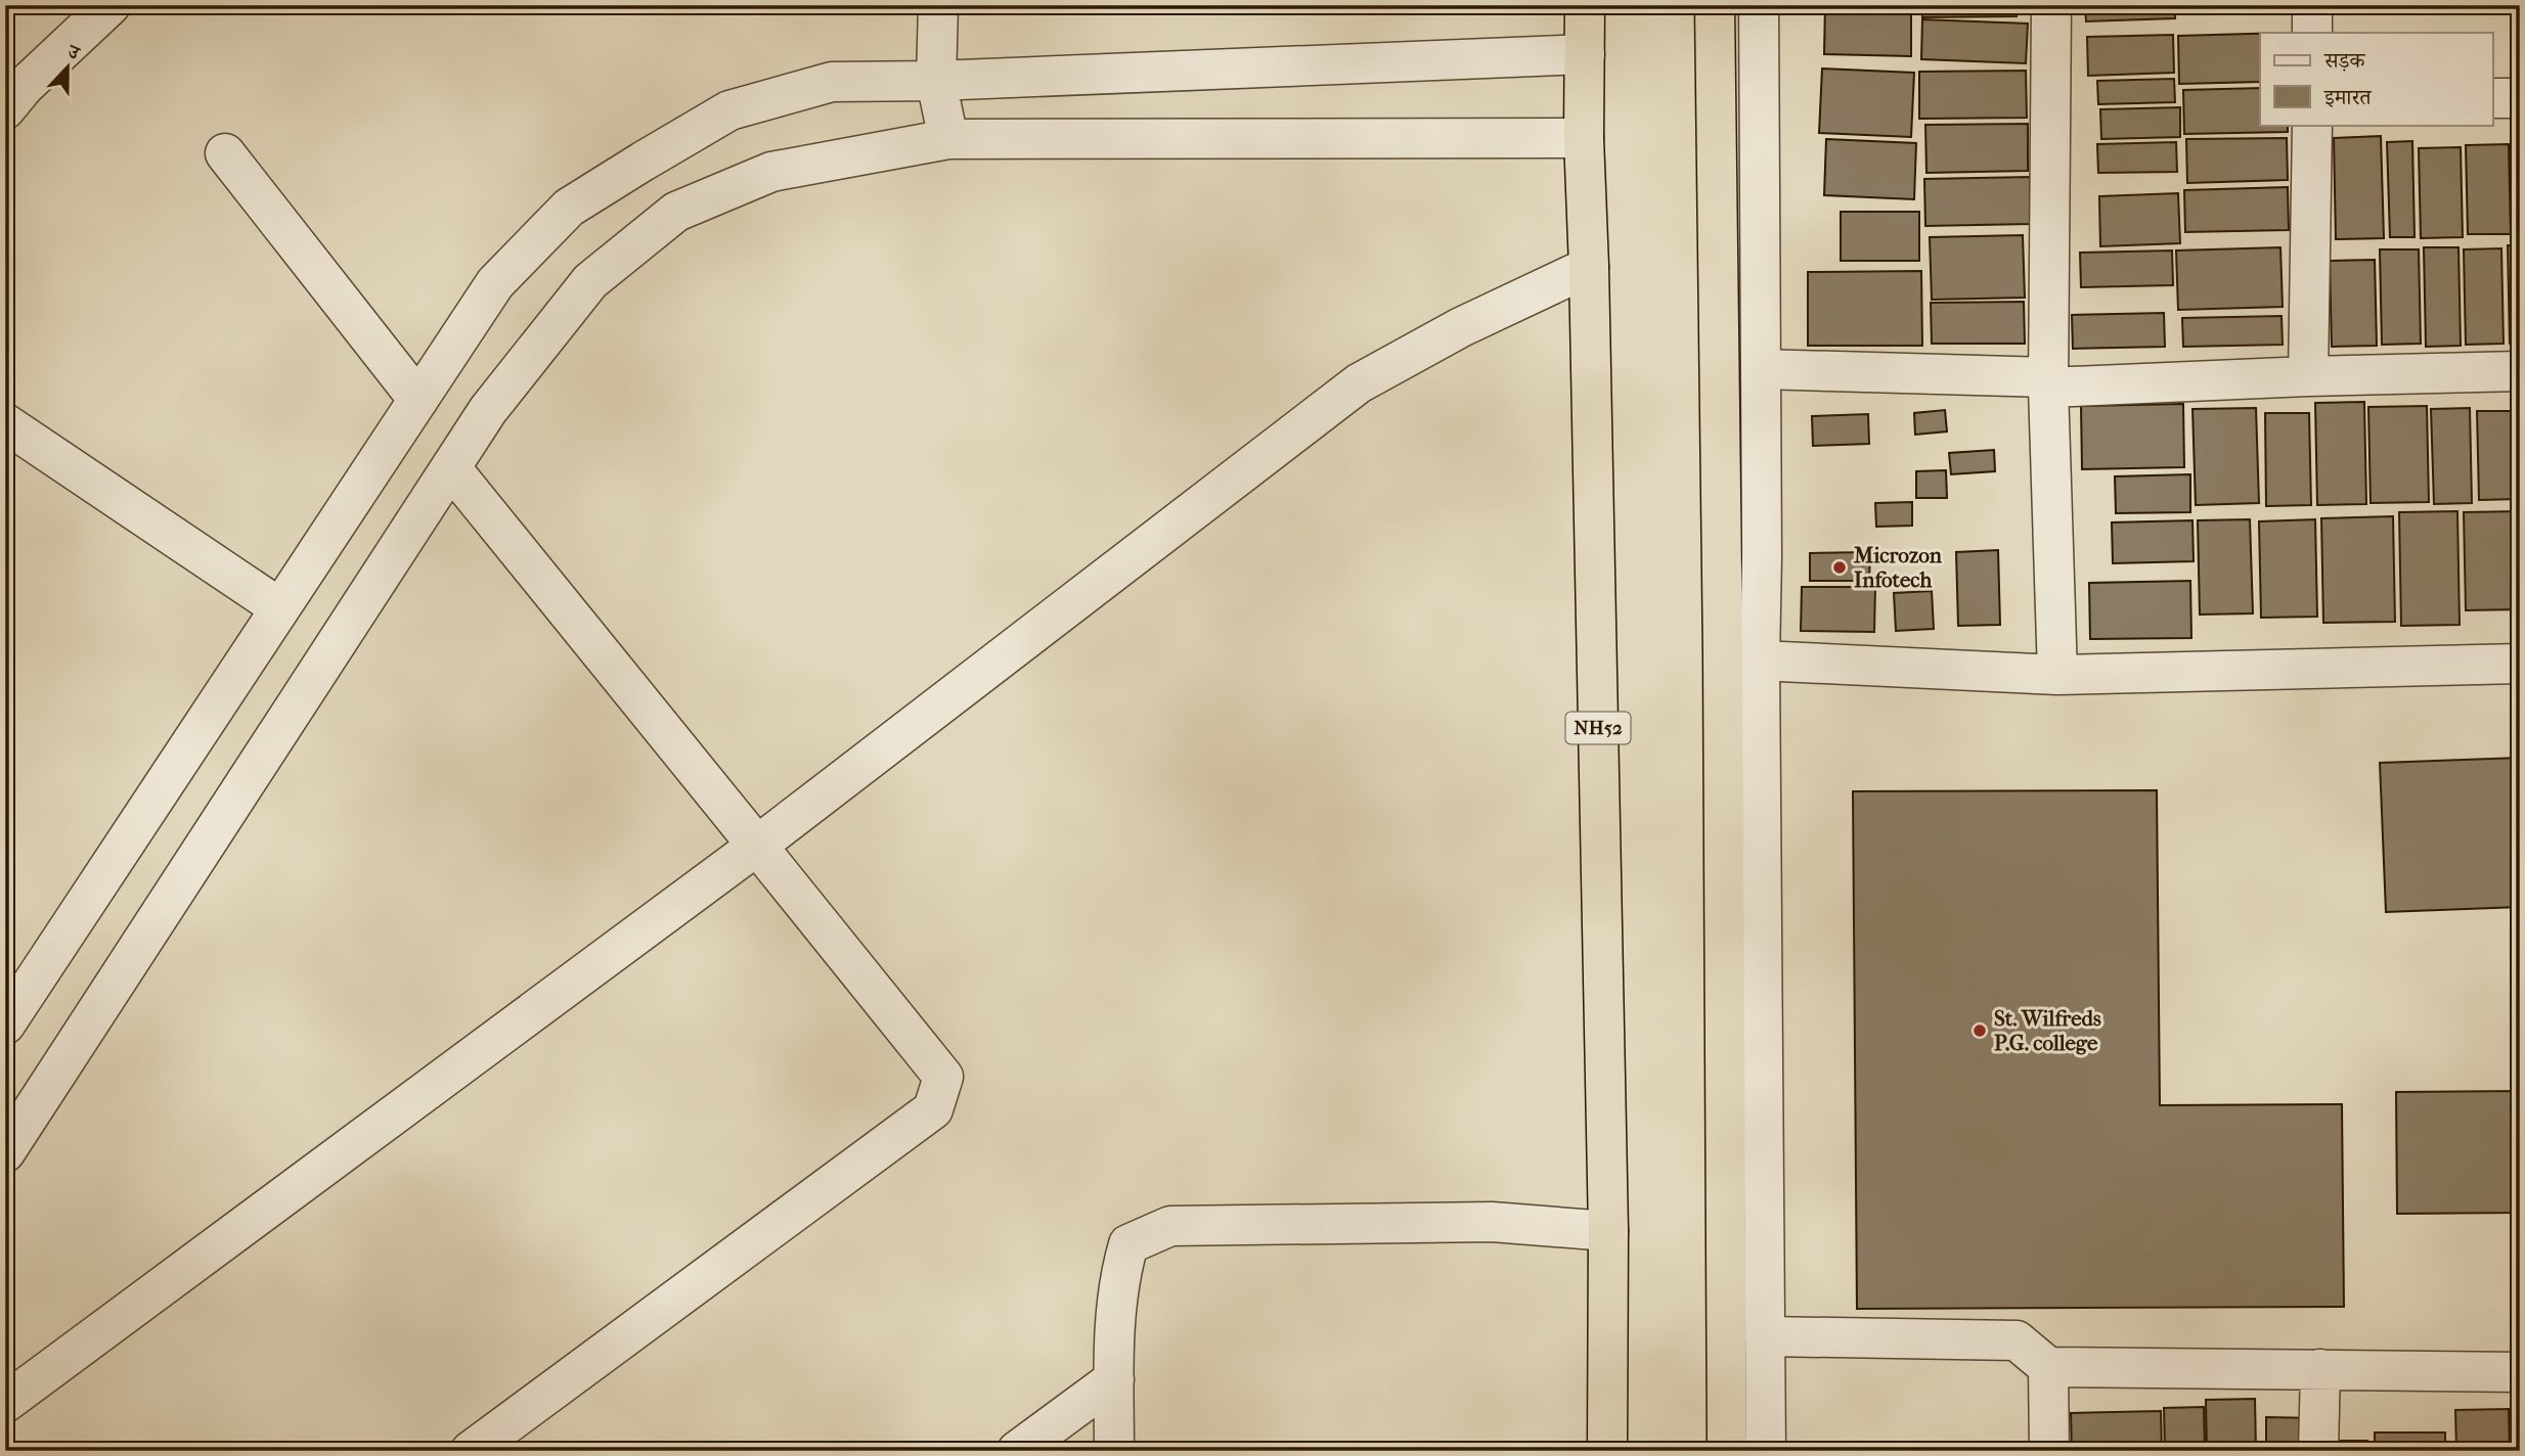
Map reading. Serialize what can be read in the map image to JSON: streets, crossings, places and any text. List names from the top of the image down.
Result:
{
  "streets": {
    "highway": ["NH52"]
  },
  "places": ["Microzon Infotech", "St. Wilfreds P.G. college"],
  "legend": ["सड़क", "इमारत"],
  "north": "top"
}
